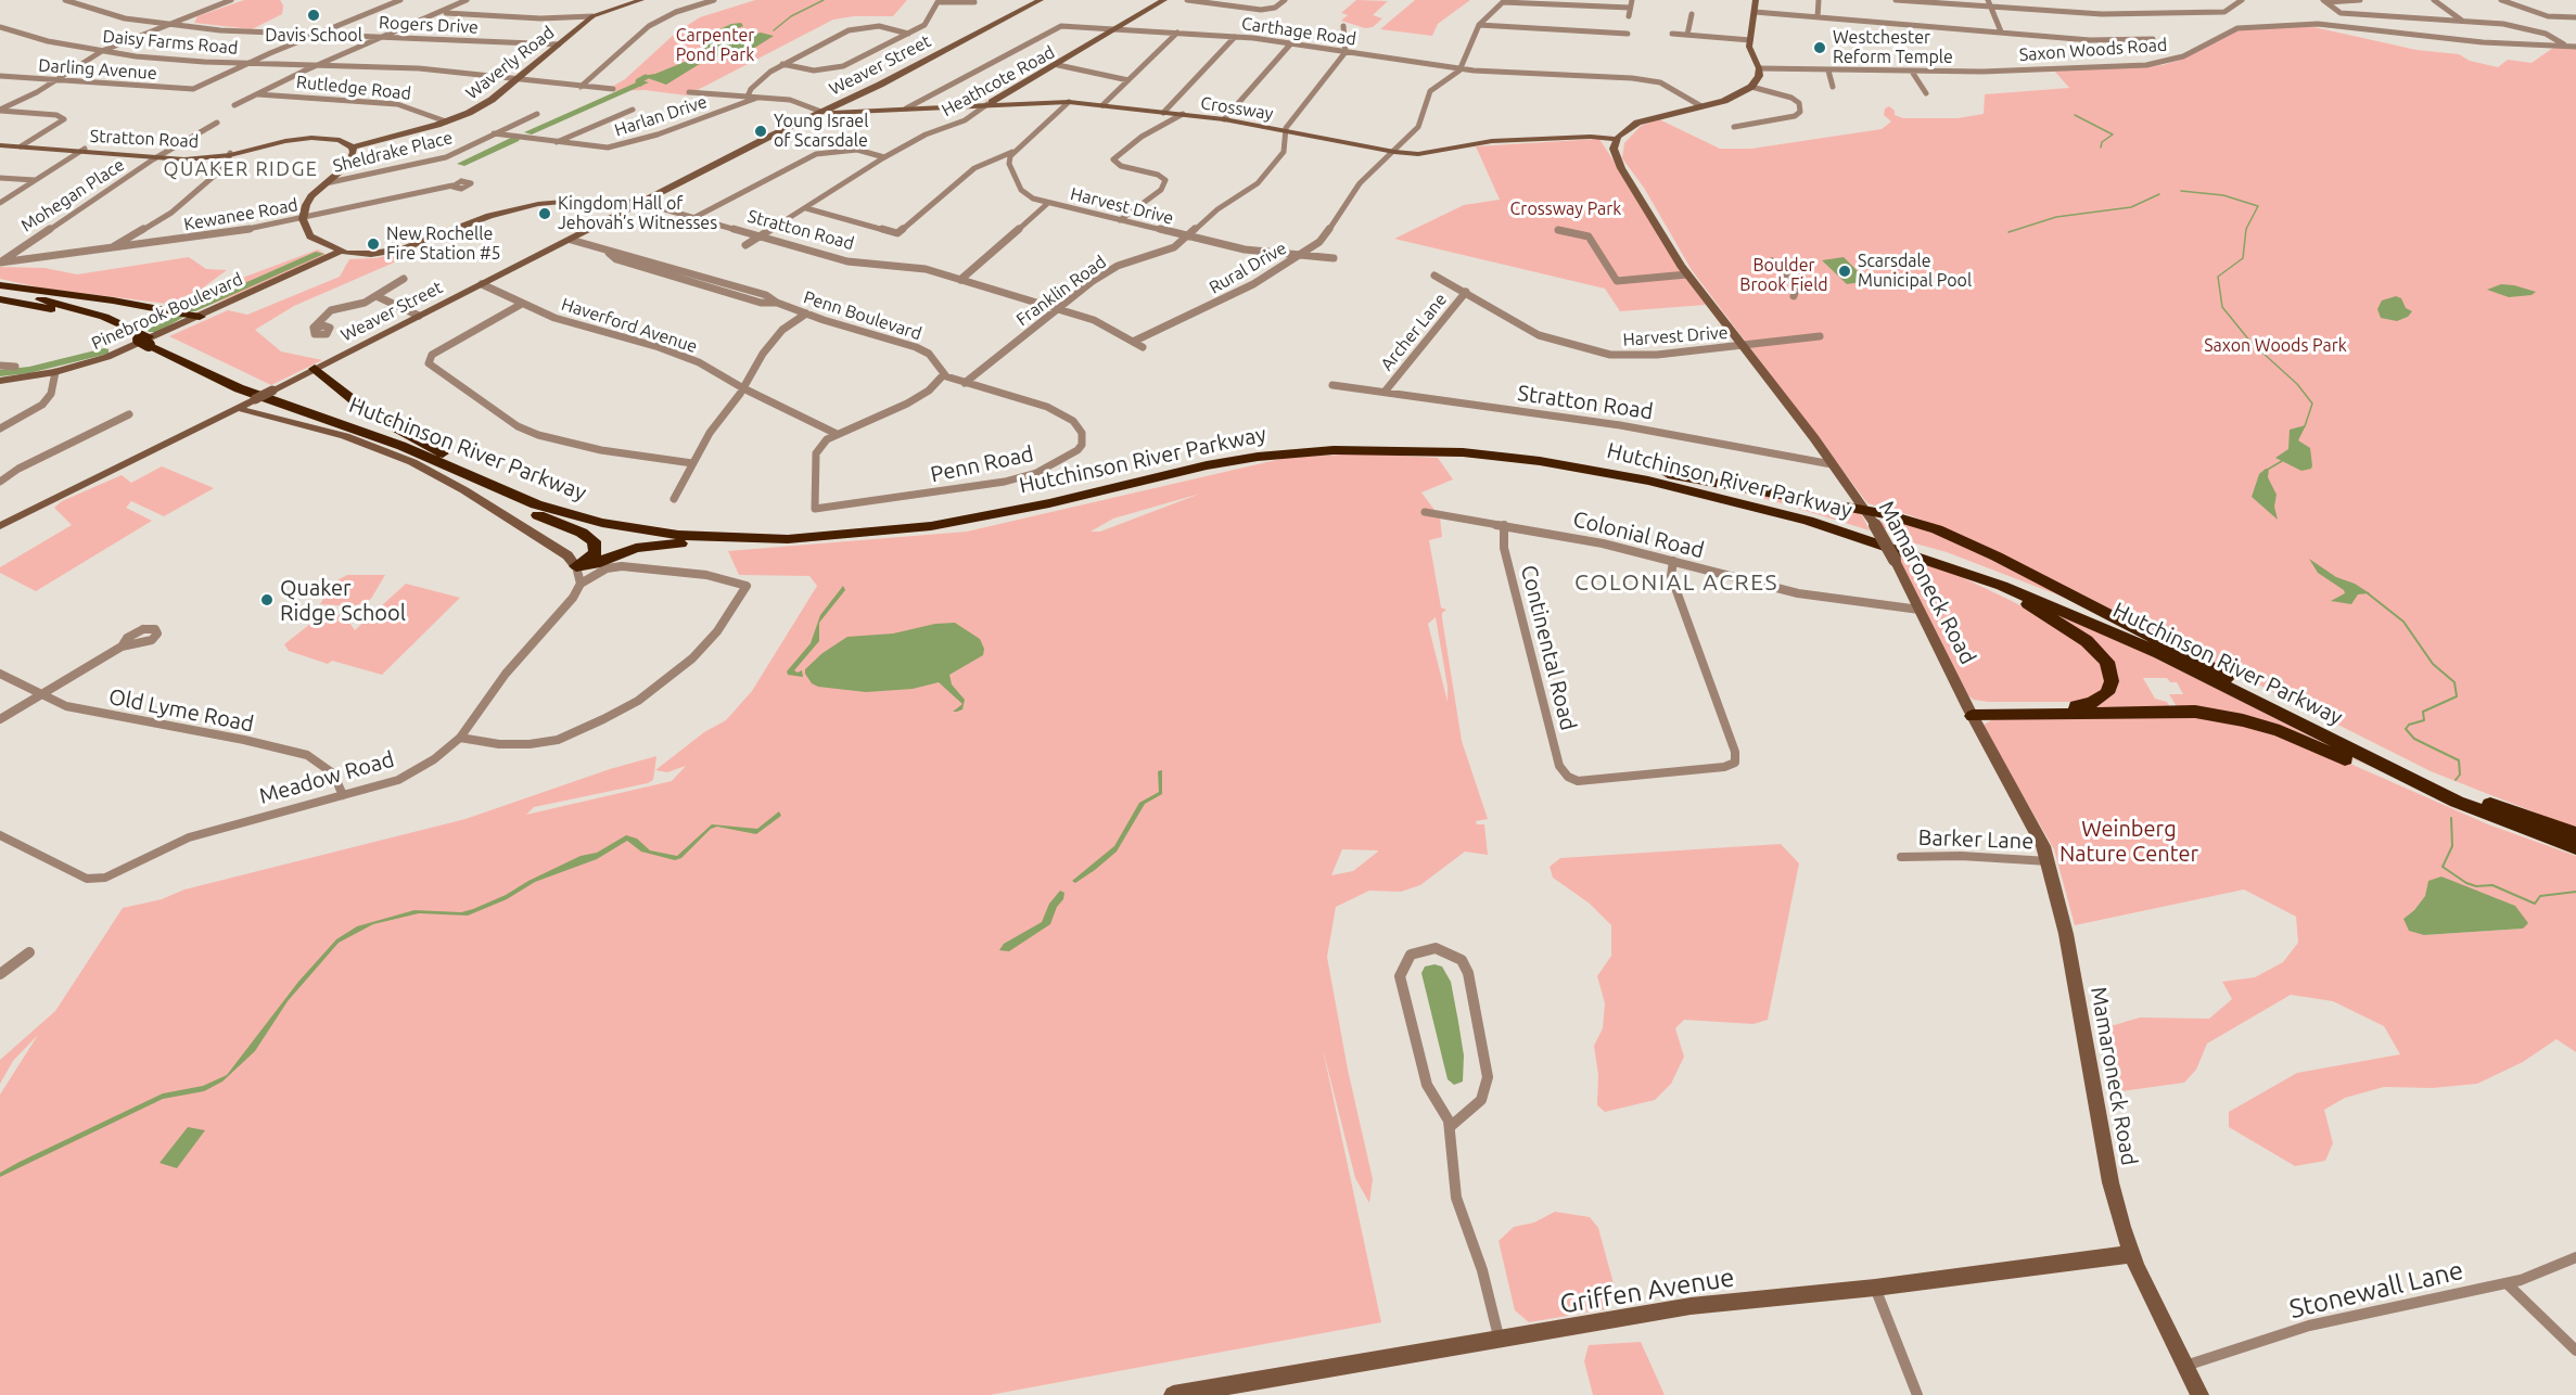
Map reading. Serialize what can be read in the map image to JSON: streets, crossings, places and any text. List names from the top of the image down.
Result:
{
  "streets": {
    "highway": ["Hutchinson River Parkway"],
    "street": [
      "Rogers Drive",
      "Carthage Road",
      "Daisy Farms Road",
      "Saxon Woods Road",
      "Waverly Road",
      "Weaver Street",
      "Darling Avenue",
      "Heathcote Road",
      "Rutledge Road",
      "Crossway",
      "Harlan Drive",
      "Stratton Road",
      "Sheldrake Place",
      "Mohegan Place",
      "Harvest Drive",
      "Kewanee Road",
      "Rural Drive",
      "Franklin Road",
      "Pinebrook Boulevard",
      "Penn Boulevard",
      "Haverford Avenue",
      "Archer Lane",
      "Penn Road",
      "Colonial Road",
      "Mamaroneck Road",
      "Continental Road",
      "Old Lyme Road",
      "Meadow Road",
      "Barker Lane",
      "Stonewall Lane",
      "Griffen Avenue"
    ]
  },
  "crossings": [
    ["Rogers Drive", "Waverly Road"],
    ["Carthage Road", "Heathcote Road"],
    ["Carthage Road", "Crossway"],
    ["Carthage Road", "Rural Drive"],
    ["Carthage Road", "Franklin Road"],
    ["Daisy Farms Road", "Waverly Road"],
    ["Daisy Farms Road", "Darling Avenue"],
    ["Waverly Road", "Rutledge Road"],
    ["Waverly Road", "Stratton Road"],
    ["Weaver Street", "Crossway"],
    ["Weaver Street", "Stratton Road"],
    ["Weaver Street", "Penn Boulevard"],
    ["Weaver Street", "Haverford Avenue"],
    ["Heathcote Road", "Crossway"],
    ["Heathcote Road", "Stratton Road"],
    ["Crossway", "Rural Drive"],
    ["Crossway", "Franklin Road"],
    ["Harlan Drive", "Sheldrake Place"],
    ["Stratton Road", "Mohegan Place"],
    ["Stratton Road", "Kewanee Road"],
    ["Stratton Road", "Rural Drive"],
    ["Stratton Road", "Franklin Road"],
    ["Stratton Road", "Pinebrook Boulevard"],
    ["Stratton Road", "Archer Lane"],
    ["Stratton Road", "Mamaroneck Road"],
    ["Mohegan Place", "Kewanee Road"],
    ["Harvest Drive", "Rural Drive"],
    ["Harvest Drive", "Franklin Road"],
    ["Harvest Drive", "Archer Lane"],
    ["Harvest Drive", "Mamaroneck Road"],
    ["Franklin Road", "Penn Boulevard"],
    ["Franklin Road", "Penn Road"],
    ["Penn Boulevard", "Penn Road"],
    ["Haverford Avenue", "Penn Road"],
    ["Colonial Road", "Mamaroneck Road"],
    ["Colonial Road", "Continental Road"],
    ["Mamaroneck Road", "Barker Lane"],
    ["Mamaroneck Road", "Stonewall Lane"],
    ["Mamaroneck Road", "Griffen Avenue"],
    ["Old Lyme Road", "Meadow Road"]
  ],
  "districts": ["QUAKER RIDGE", "COLONIAL ACRES"],
  "parks": [
    "Carpenter Pond Park",
    "Crossway Park",
    "Boulder Brook Field",
    "Saxon Woods Park",
    "Weinberg Nature Center"
  ],
  "places": [
    "Davis School",
    "Westchester Reform Temple",
    "Young Israel of Scarsdale",
    "Kingdom Hall of Jehovah’s Witnesses",
    "New Rochelle Fire Station #5",
    "Scarsdale Municipal Pool",
    "Quaker Ridge School"
  ]
}
